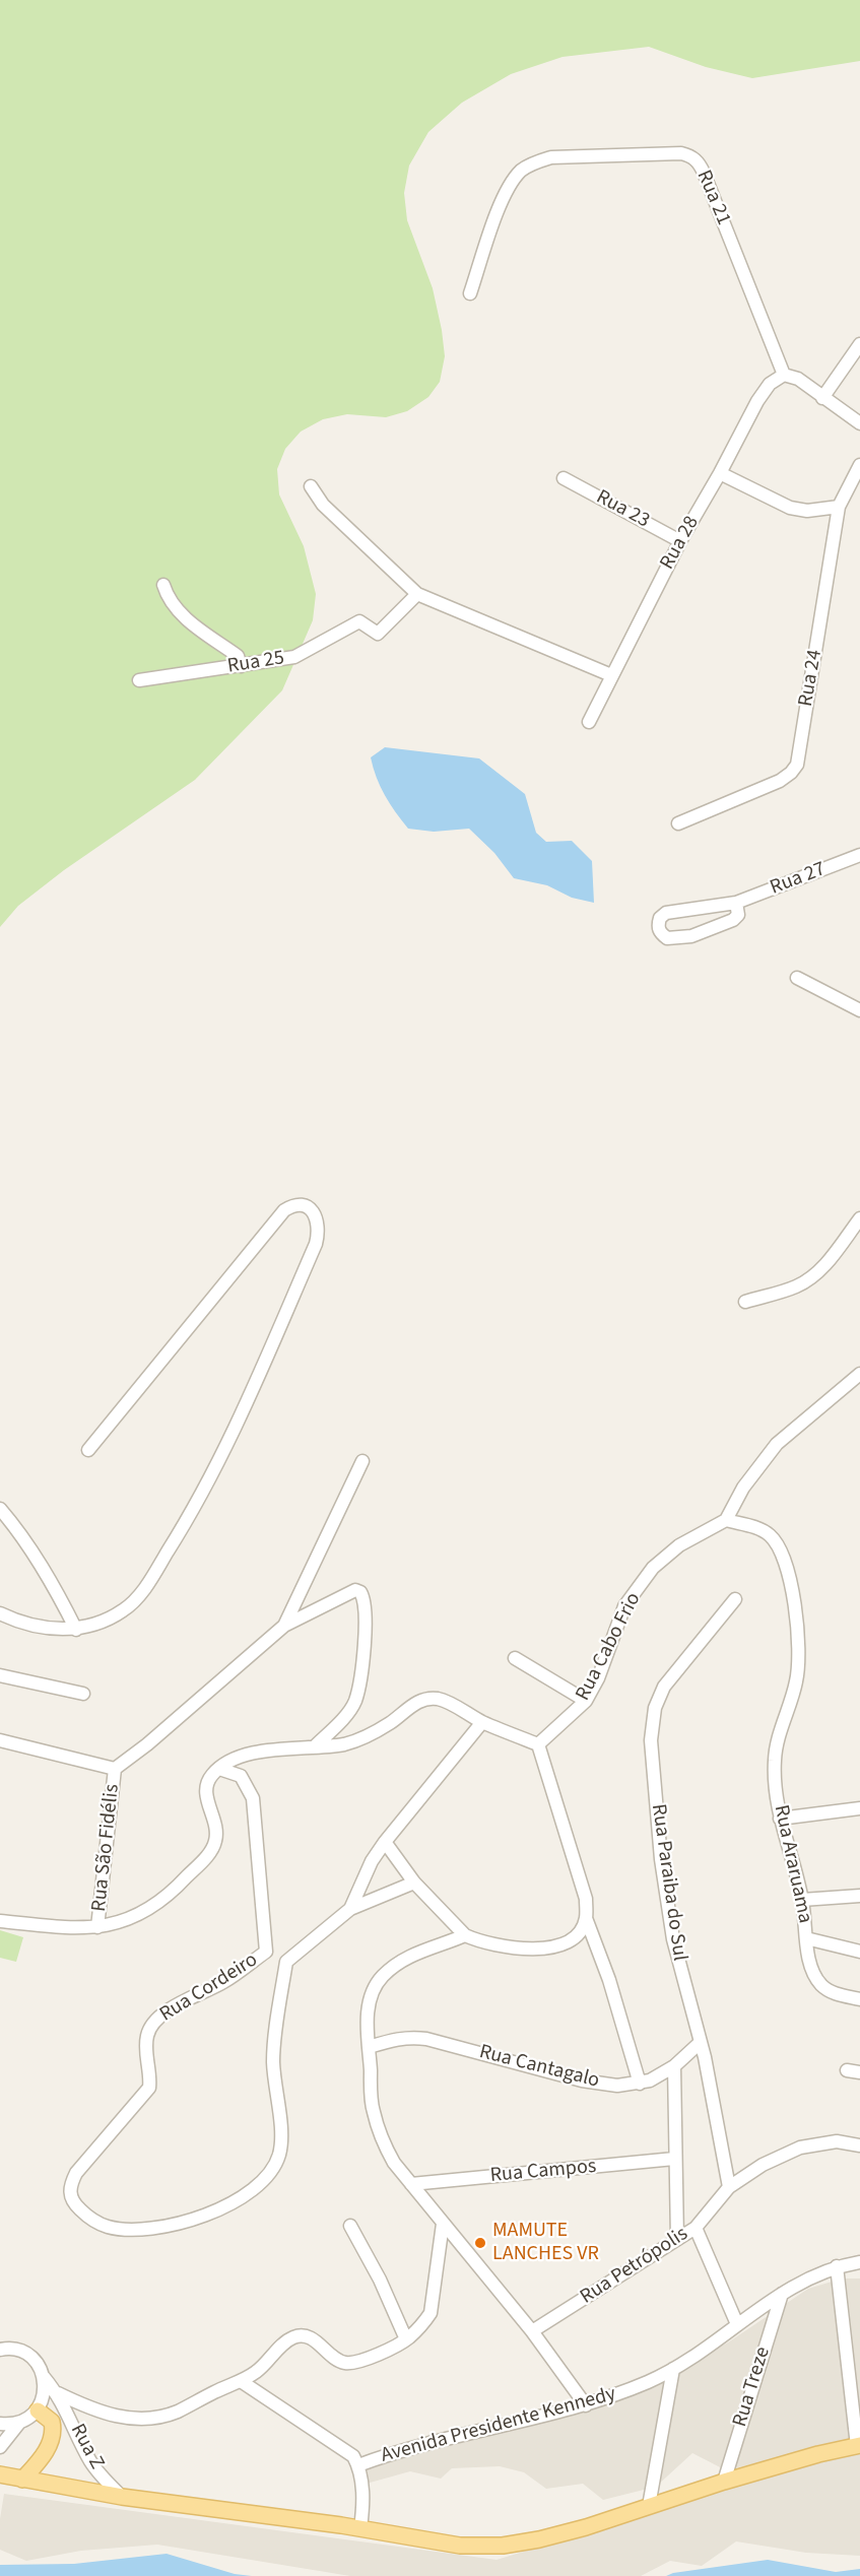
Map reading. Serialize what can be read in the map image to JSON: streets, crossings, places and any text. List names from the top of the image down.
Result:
{
  "streets": {
    "street": [
      "Rua 21",
      "Rua 23",
      "Rua 28",
      "Rua 25",
      "Rua 24",
      "Rua 27",
      "Rua Cabo Frio",
      "Rua São Fidélis",
      "Rua Araruama",
      "Rua Paraiba do Sul",
      "Rua Cordeiro",
      "Rua Cantagalo",
      "Rua Campos",
      "Rua Petrópolis",
      "Rua Treze",
      "Avenida Presidente Kennedy",
      "Rua Z"
    ]
  },
  "crossings": [
    ["Rua 21", "Rua 28"],
    ["Rua 23", "Rua 28"],
    ["Rua Cabo Frio", "Rua Araruama"],
    ["Rua Paraiba do Sul", "Rua Cantagalo"],
    ["Rua Paraiba do Sul", "Rua Petrópolis"],
    ["Rua Treze", "Avenida Presidente Kennedy"]
  ],
  "places": ["MAMUTE LANCHES VR"]
}
